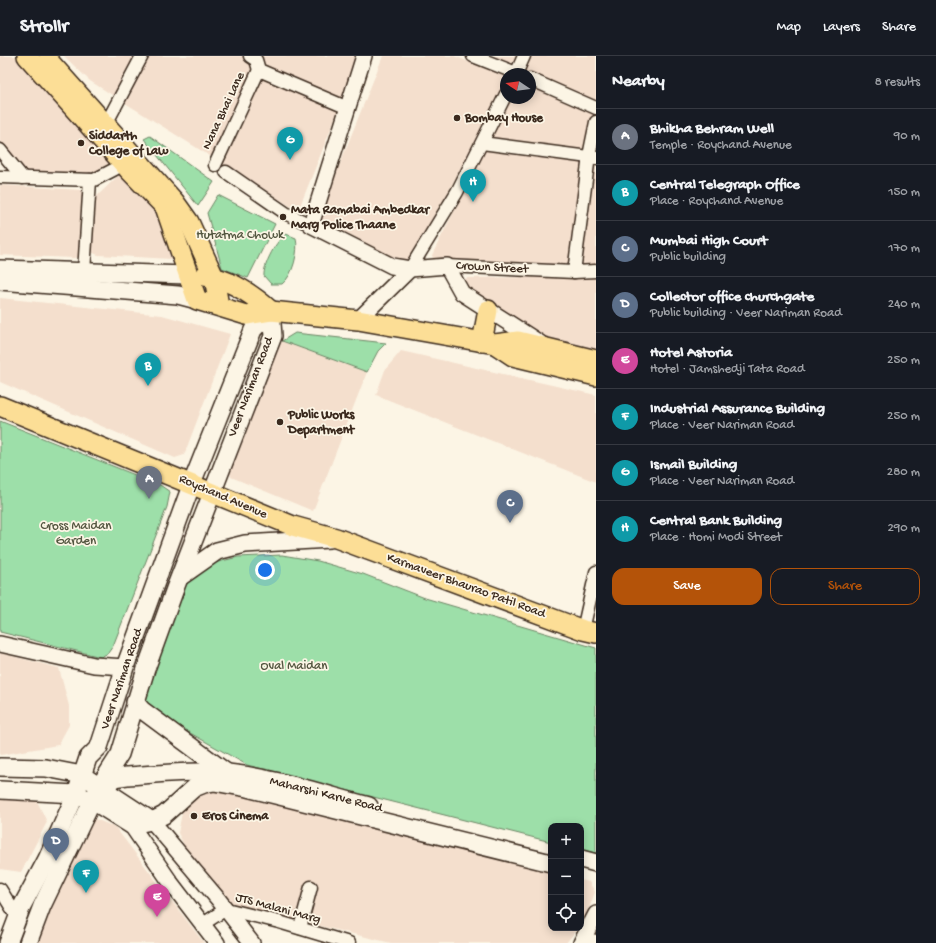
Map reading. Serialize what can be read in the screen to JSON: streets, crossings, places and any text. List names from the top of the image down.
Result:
{
  "streets": {
    "main road": [
      "Veer Nariman Road",
      "Roychand Avenue",
      "Karmaveer Bhaurao Patil Road",
      "Maharshi Karve Road"
    ],
    "street": ["Nana Bhai Lane", "Crown Street", "JTS Malani Marg"]
  },
  "crossings": [
    ["Veer Nariman Road", "Roychand Avenue"],
    ["Veer Nariman Road", "Maharshi Karve Road"],
    ["Roychand Avenue", "Karmaveer Bhaurao Patil Road"]
  ],
  "parks": ["Hutatma Chowk", "Cross Maidan Garden", "Oval Maidan"],
  "places": [
    "Bombay House",
    "Siddarth College of Law",
    "Mata Ramabai Ambedkar Marg Police Thaane",
    "Public Works Department",
    "Eros Cinema"
  ],
  "north": "left",
  "page": {
    "header": "Strollr",
    "nav": ["Map", "Layers", "Share"],
    "heading": ["Nearby", "8 results"],
    "list": [
      {
        "mark": "A",
        "name": "Bhikha Behram Well",
        "note": "Temple · Roychand Avenue",
        "value": "90 m"
      },
      {
        "mark": "B",
        "name": "Central Telegraph Office",
        "note": "Place · Roychand Avenue",
        "value": "150 m"
      },
      {
        "mark": "C",
        "name": "Mumbai High Court",
        "note": "Public building",
        "value": "170 m"
      },
      {
        "mark": "D",
        "name": "Collector office churchgate",
        "note": "Public building · Veer Nariman Road",
        "value": "240 m"
      },
      {
        "mark": "E",
        "name": "Hotel Astoria",
        "note": "Hotel · Jamshedji Tata Road",
        "value": "250 m"
      },
      {
        "mark": "F",
        "name": "Industrial Assurance Building",
        "note": "Place · Veer Nariman Road",
        "value": "250 m"
      },
      {
        "mark": "G",
        "name": "Ismail Building",
        "note": "Place · Veer Nariman Road",
        "value": "280 m"
      },
      {
        "mark": "H",
        "name": "Central Bank Building",
        "note": "Place · Homi Modi Street",
        "value": "290 m"
      }
    ],
    "pins": [
      "G",
      "H",
      "B",
      "A",
      "C",
      "D",
      "F",
      "E"
    ],
    "buttons": ["Save", "Share"],
    "map_buttons": ["+", "−"]
  }
}
